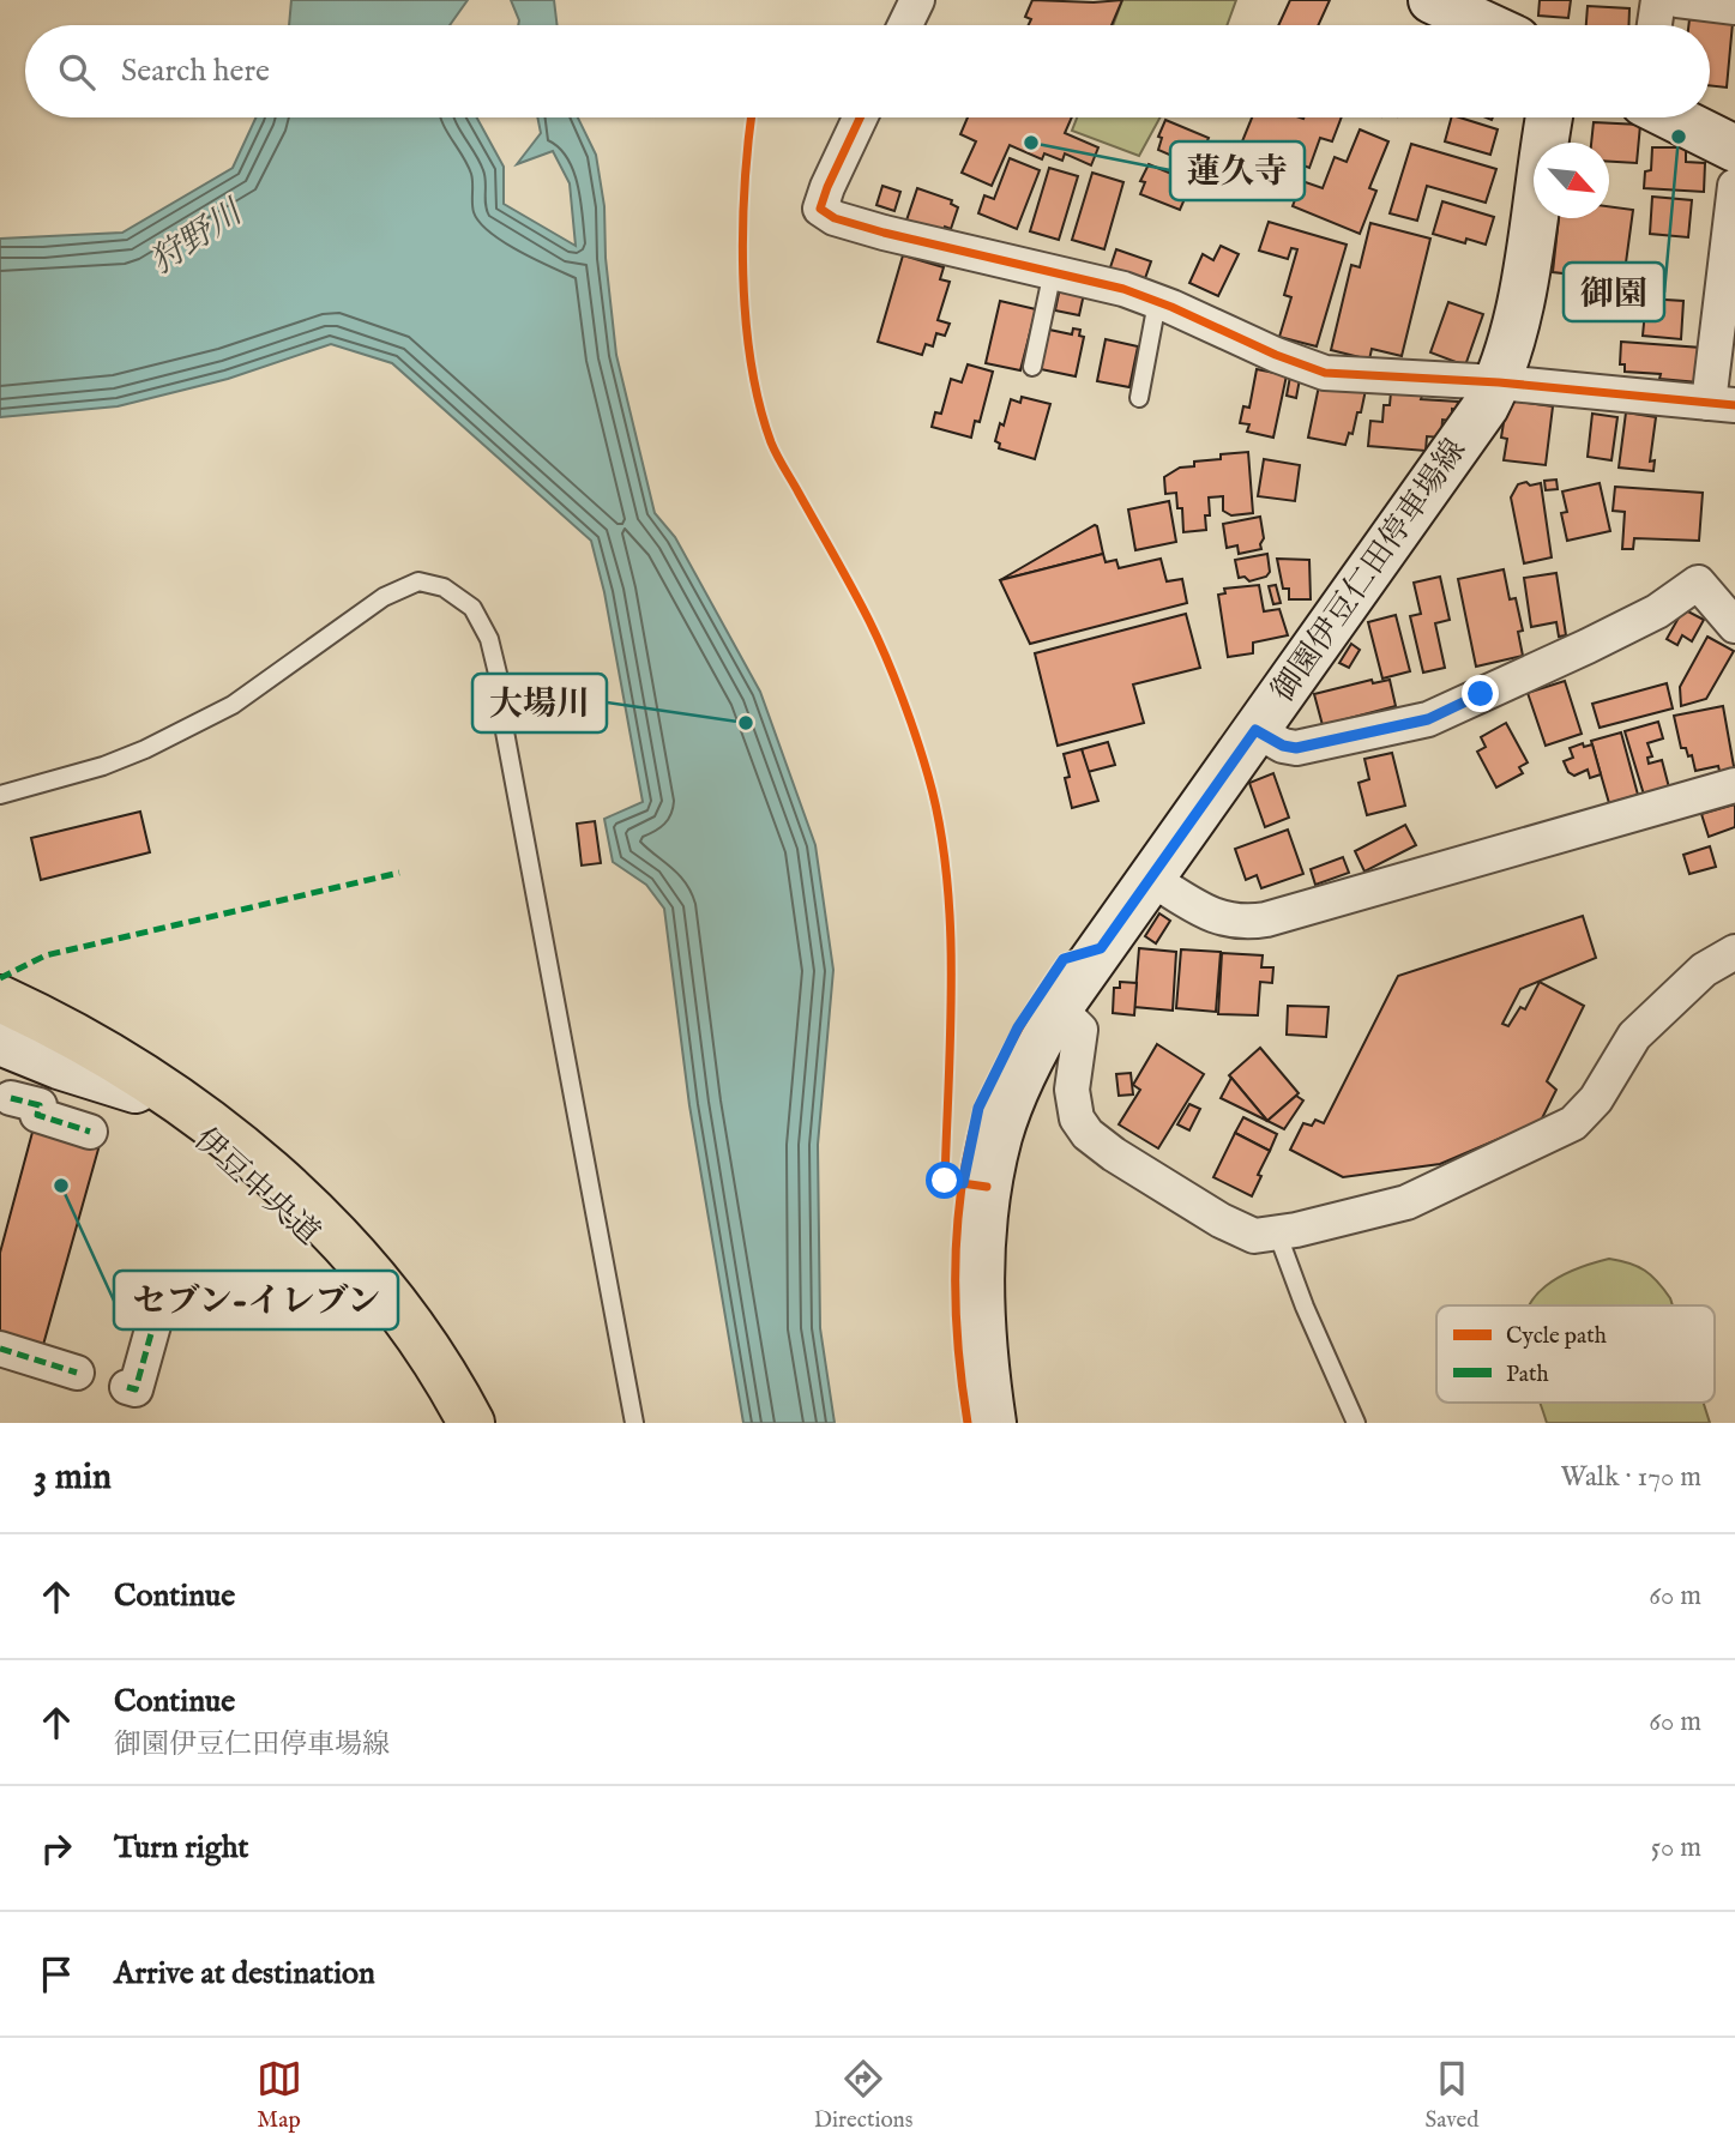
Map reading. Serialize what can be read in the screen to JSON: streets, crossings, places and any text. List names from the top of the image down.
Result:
{
  "streets": {
    "highway": ["伊豆中央道"],
    "main road": ["御園伊豆仁田停車場線"]
  },
  "water": ["狩野川"],
  "places": [
    "御園",
    "蓮久寺",
    "大場川",
    "セブン-イレブン"
  ],
  "legend": ["Cycle path", "Path"],
  "north": "bottom right",
  "page": {
    "search": "Search here",
    "heading": ["3 min", "Walk · 170 m"],
    "list": [
      ["Continue", "60 m"],
      ["Continue", "御園伊豆仁田停車場線", "60 m"],
      ["Turn right", "50 m"],
      "Arrive at destination"
    ],
    "nav": ["Map", "Directions", "Saved"]
  }
}
